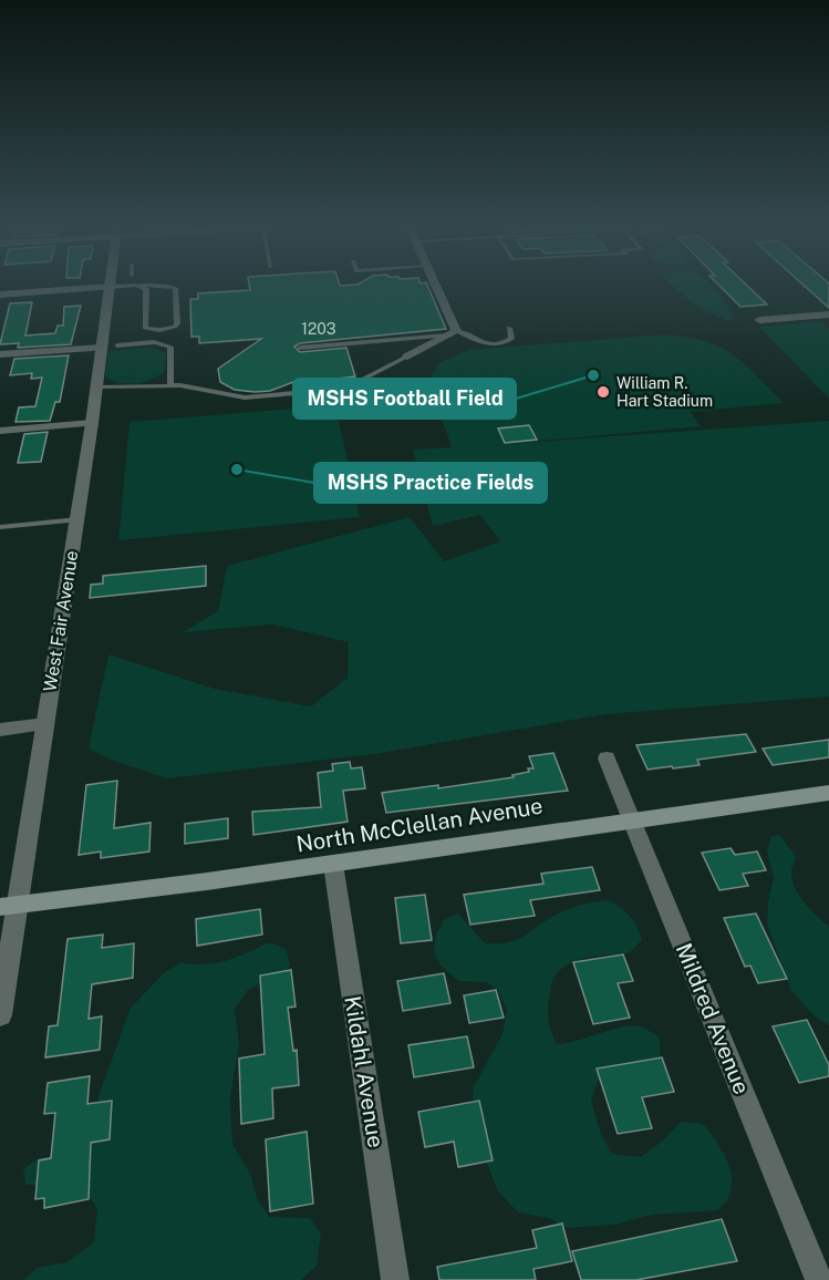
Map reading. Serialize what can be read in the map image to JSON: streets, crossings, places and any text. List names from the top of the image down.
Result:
{
  "streets": {
    "main road": ["North McClellan Avenue"],
    "street": ["West Fair Avenue", "Mildred Avenue", "Kildahl Avenue"]
  },
  "crossings": [
    ["West Fair Avenue", "North McClellan Avenue"],
    ["North McClellan Avenue", "Mildred Avenue"],
    ["North McClellan Avenue", "Kildahl Avenue"]
  ],
  "places": ["MSHS Football Field", "William R. Hart Stadium", "MSHS Practice Fields"],
  "house_numbers": ["1203"]
}
